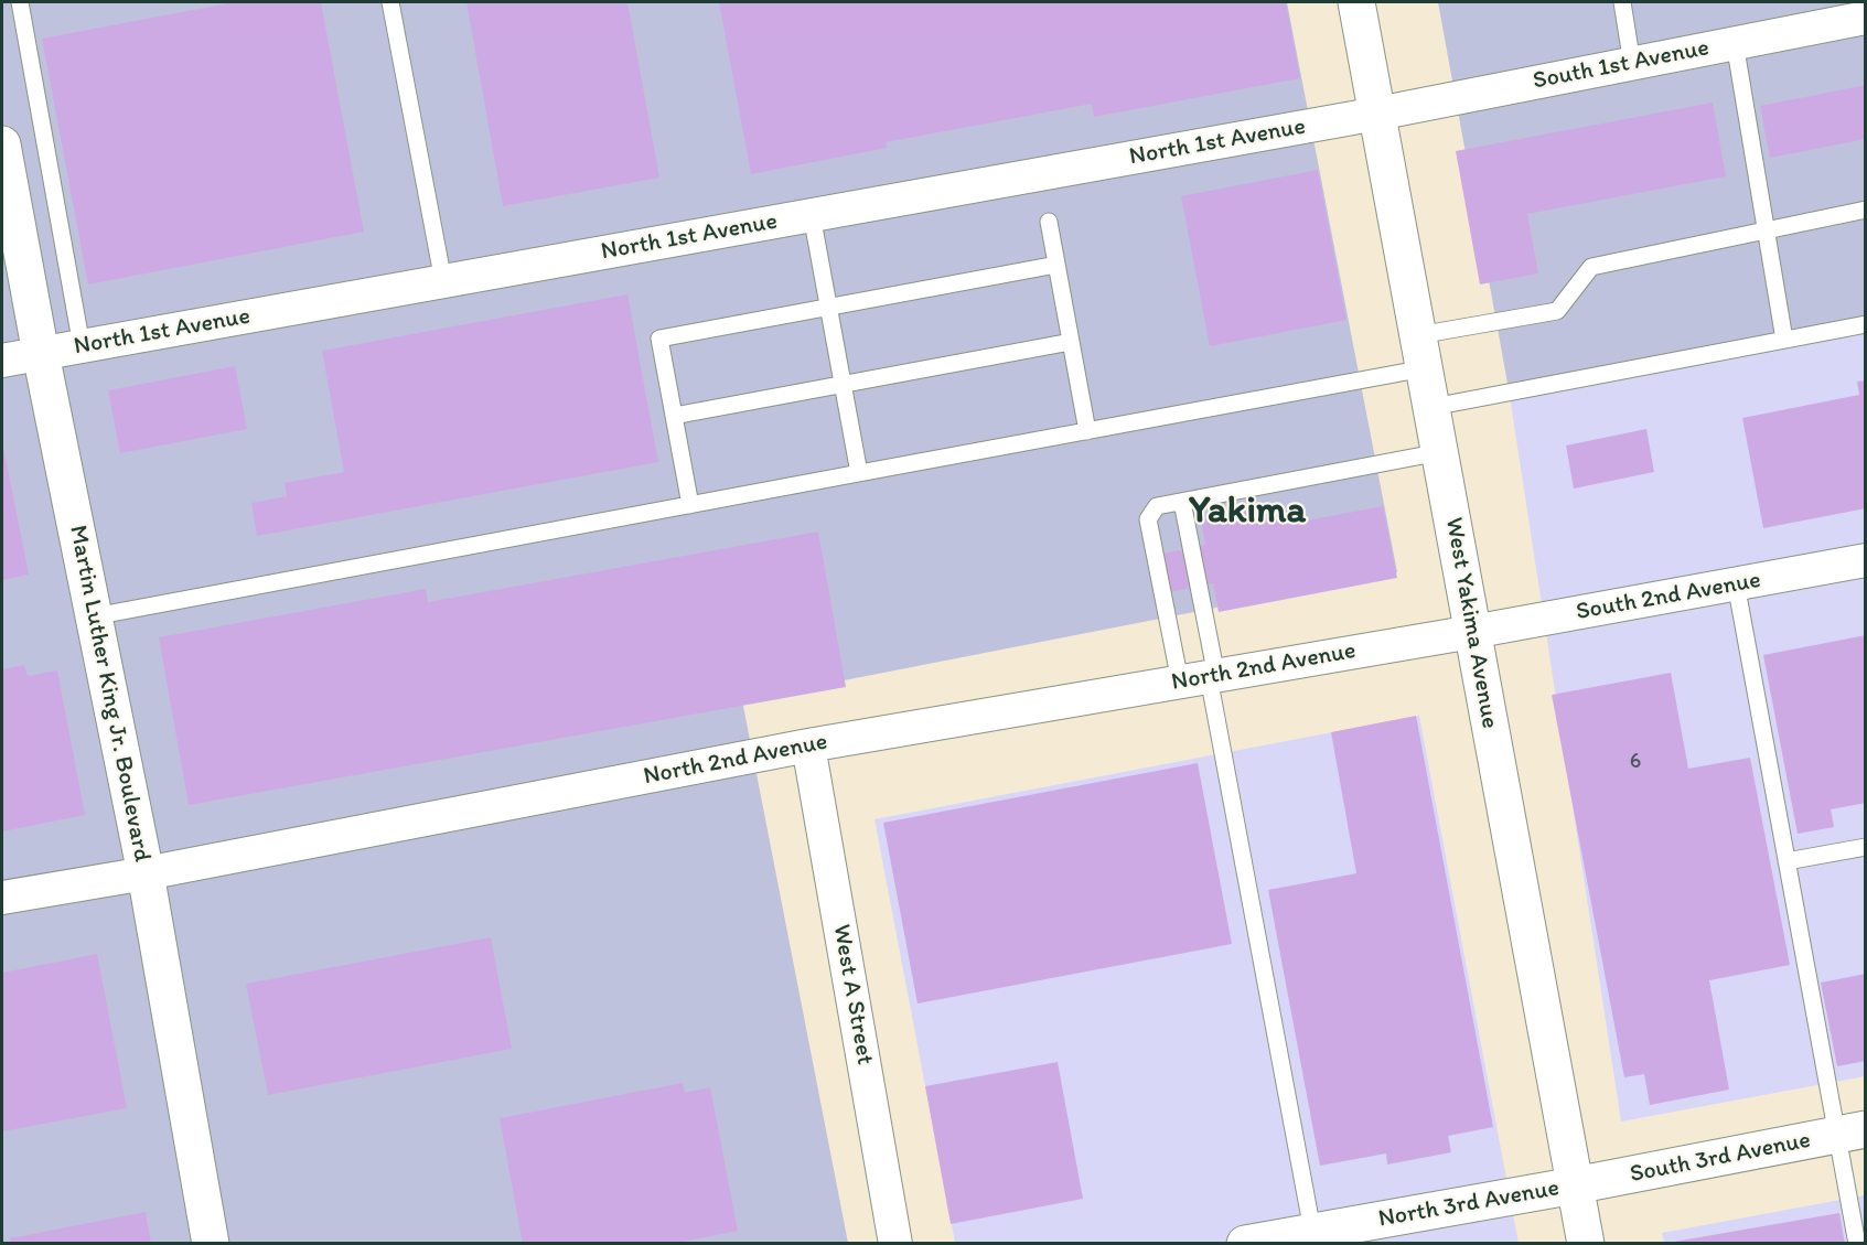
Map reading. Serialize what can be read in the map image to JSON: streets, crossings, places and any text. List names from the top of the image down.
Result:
{
  "streets": {
    "main road": [
      "West Yakima Avenue",
      "Martin Luther King Jr. Boulevard",
      "South 3rd Avenue",
      "North 3rd Avenue"
    ],
    "street": [
      "South 1st Avenue",
      "North 1st Avenue",
      "South 2nd Avenue",
      "North 2nd Avenue",
      "West A Street"
    ]
  },
  "crossings": [
    ["South 1st Avenue", "North 1st Avenue"],
    ["South 1st Avenue", "West Yakima Avenue"],
    ["North 1st Avenue", "West Yakima Avenue"],
    ["North 1st Avenue", "Martin Luther King Jr. Boulevard"],
    ["South 2nd Avenue", "West Yakima Avenue"],
    ["South 2nd Avenue", "North 2nd Avenue"],
    ["West Yakima Avenue", "North 2nd Avenue"],
    ["West Yakima Avenue", "South 3rd Avenue"],
    ["West Yakima Avenue", "North 3rd Avenue"],
    ["North 2nd Avenue", "Martin Luther King Jr. Boulevard"],
    ["North 2nd Avenue", "West A Street"],
    ["South 3rd Avenue", "North 3rd Avenue"]
  ],
  "districts": ["Yakima"],
  "house_numbers": ["6"]
}
